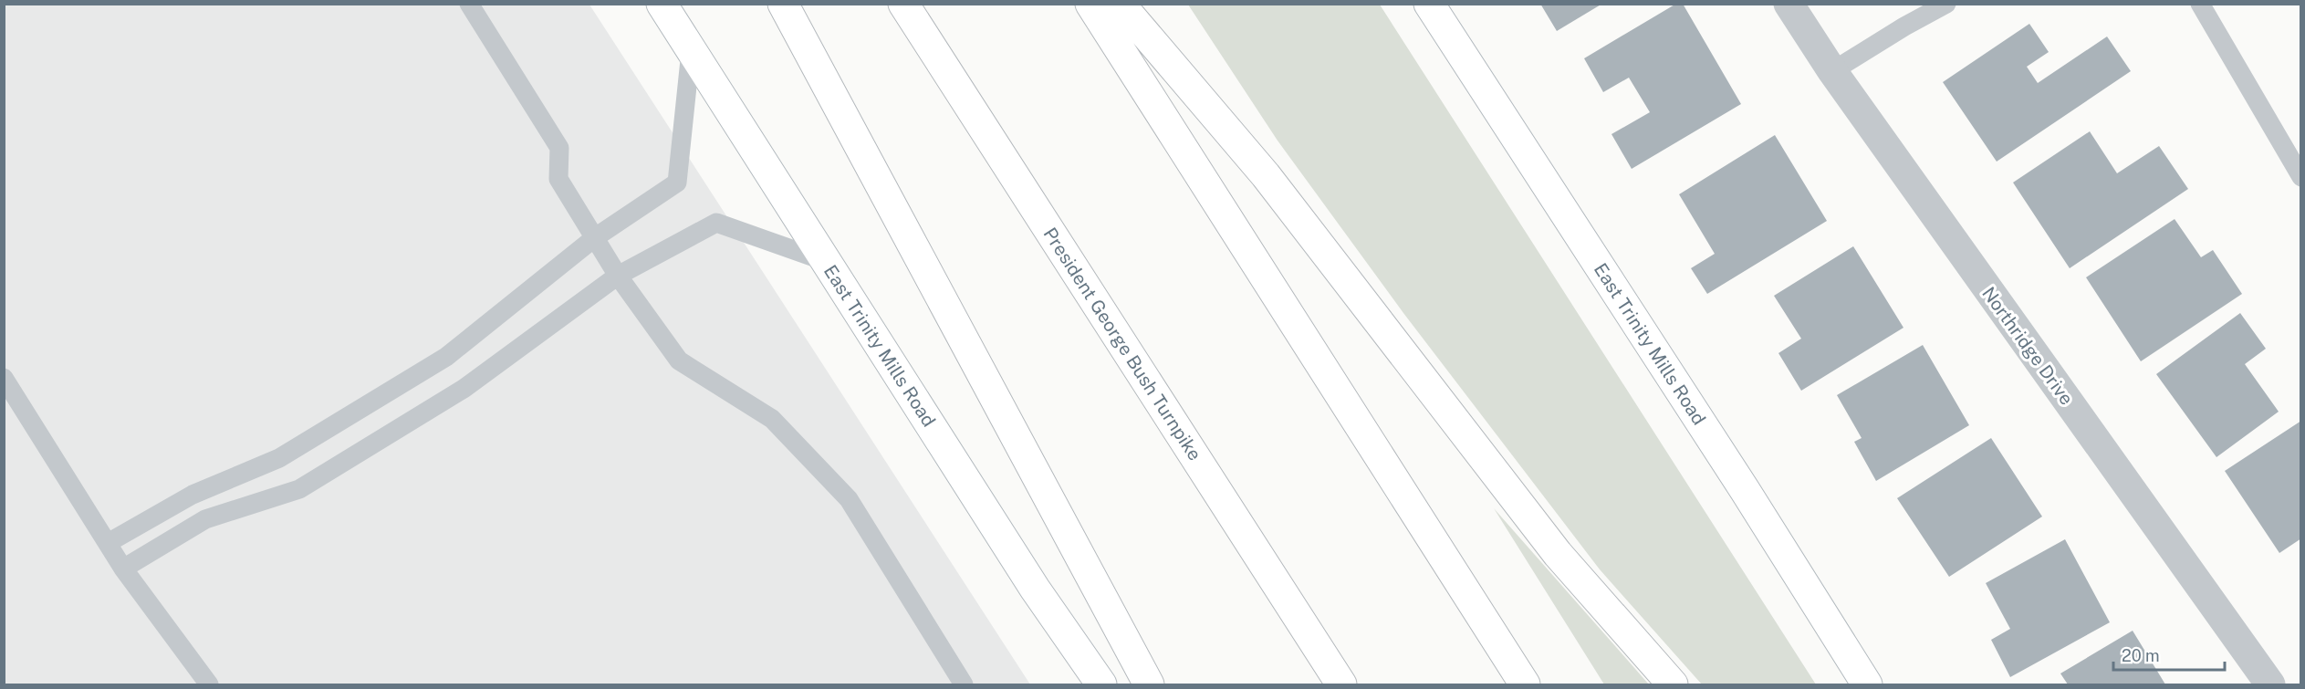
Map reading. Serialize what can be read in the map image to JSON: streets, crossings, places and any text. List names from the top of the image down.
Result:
{
  "streets": {
    "main road": ["President George Bush Turnpike", "East Trinity Mills Road"],
    "street": ["Northridge Drive"]
  },
  "scale_bar": "20 m"
}
